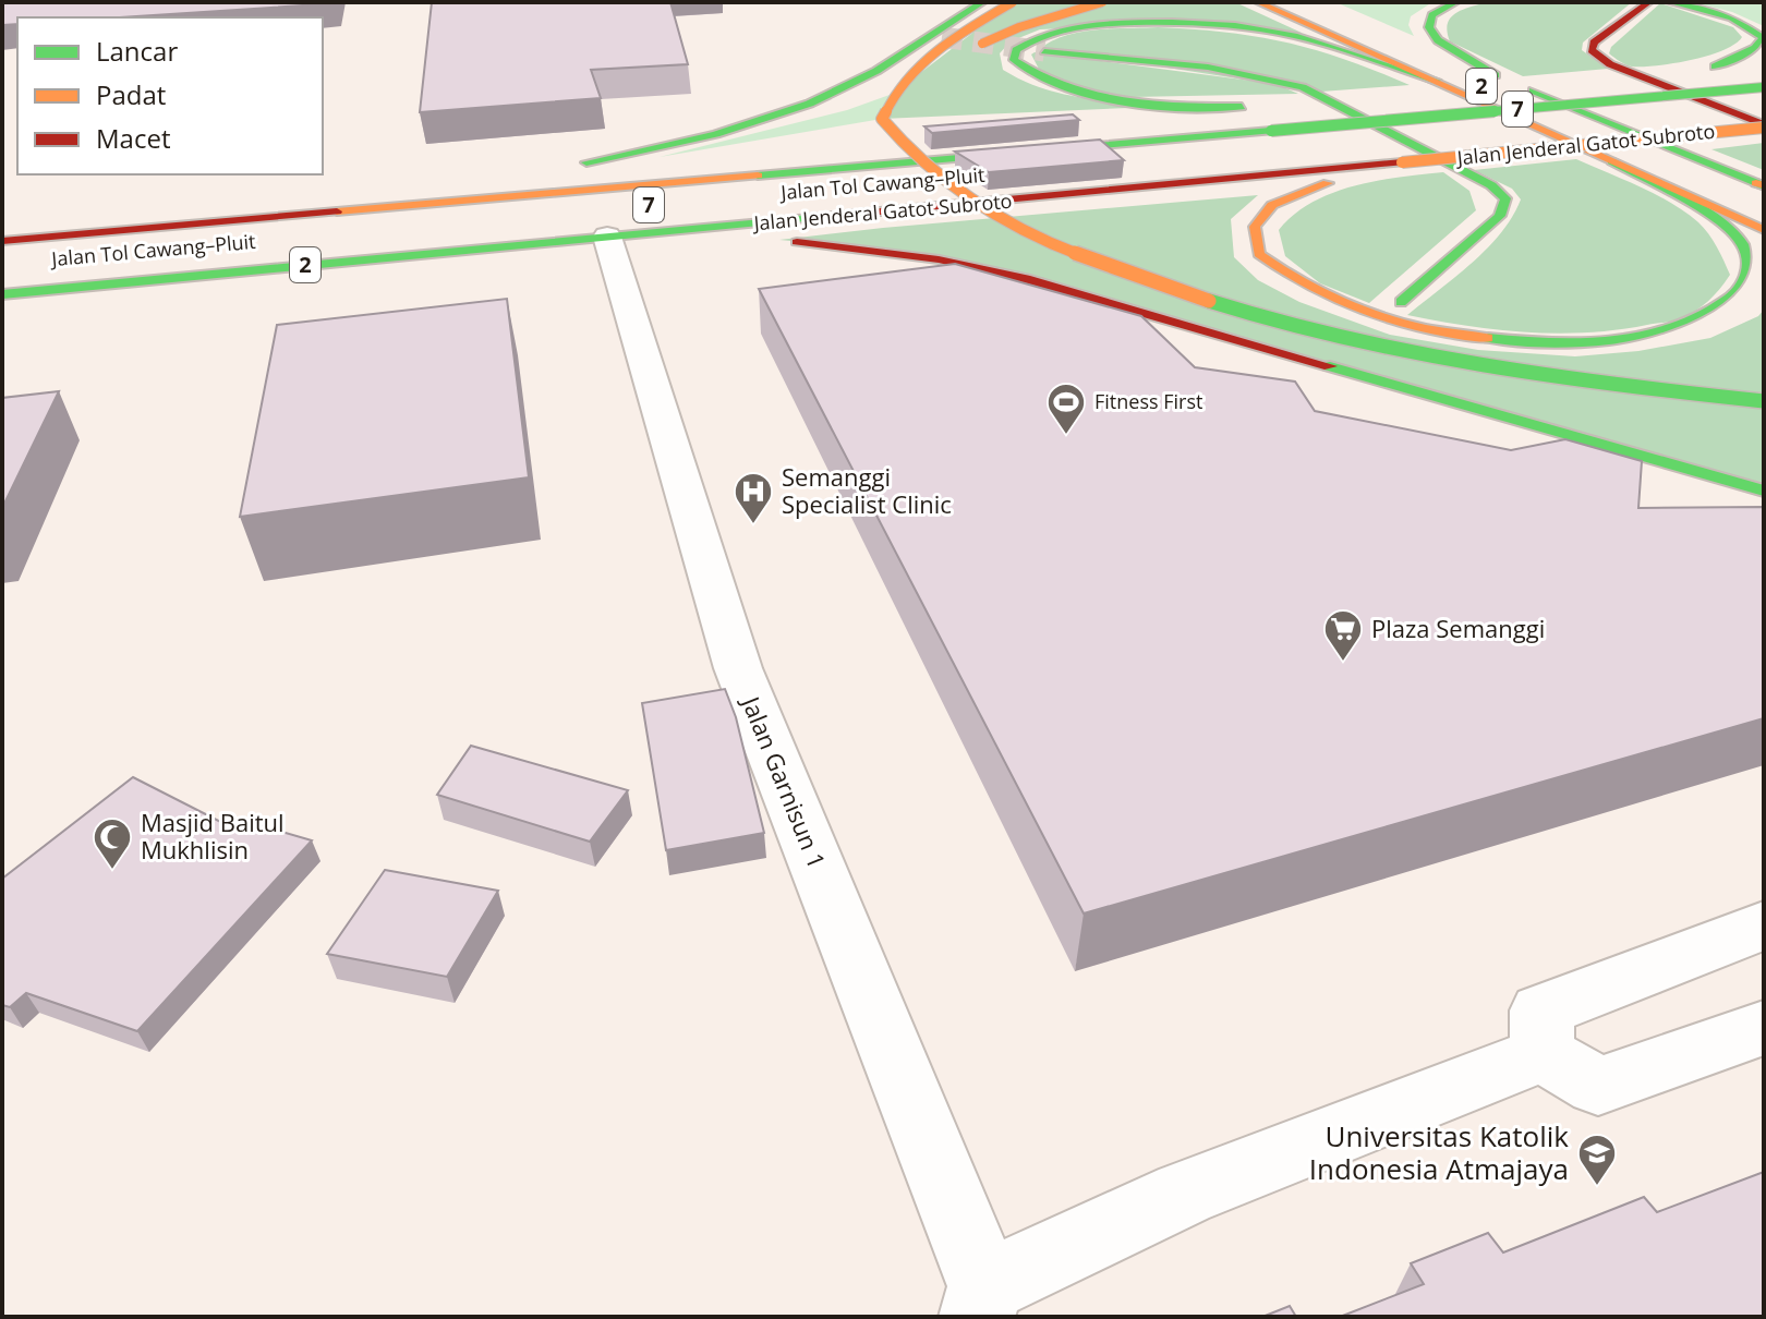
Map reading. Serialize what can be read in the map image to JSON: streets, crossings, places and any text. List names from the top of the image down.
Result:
{
  "streets": {
    "main road": [
      "2",
      "7",
      "Jalan Jenderal Gatot Subroto",
      "Jalan Tol Cawang–Pluit"
    ],
    "street": ["Jalan Garnisun 1"]
  },
  "crossings": [
    ["Jalan Jenderal Gatot Subroto", "Jalan Garnisun 1"]
  ],
  "places": {
    "sports": ["Fitness First"],
    "hospital": ["Semanggi Specialist Clinic"],
    "supermarket": ["Plaza Semanggi"],
    "mosque": ["Masjid Baitul Mukhlisin"],
    "school or university": ["Universitas Katolik Indonesia Atmajaya"]
  },
  "legend": ["Lancar", "Padat", "Macet"]
}
